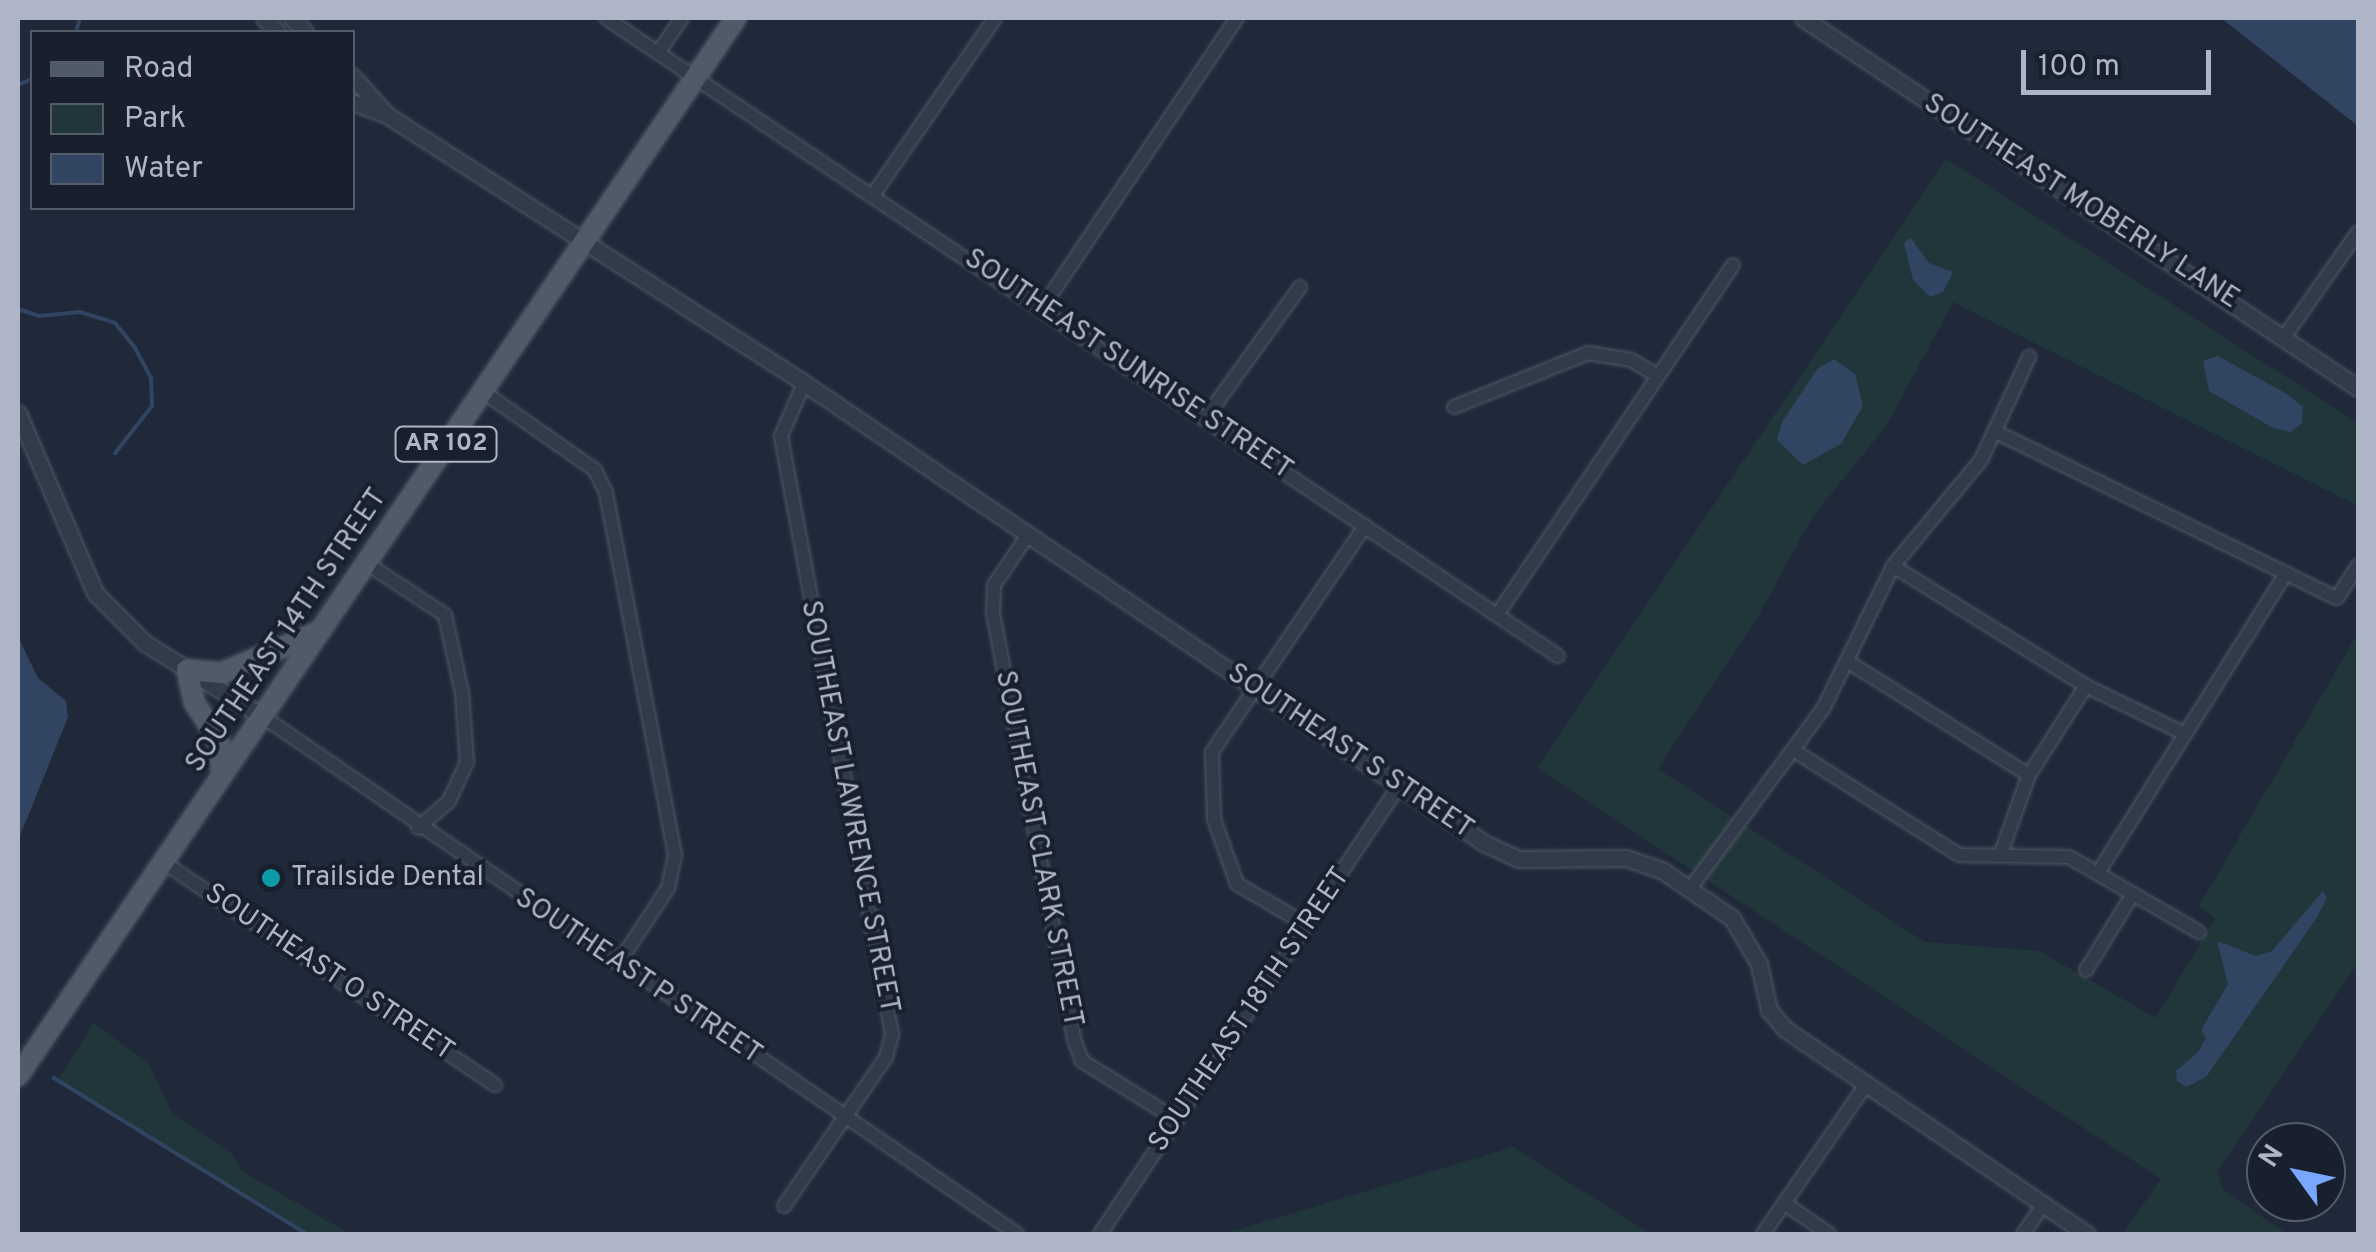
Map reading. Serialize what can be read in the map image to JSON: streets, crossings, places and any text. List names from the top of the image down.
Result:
{
  "streets": {
    "main road": ["AR 102", "SOUTHEAST 14TH STREET"],
    "street": [
      "SOUTHEAST MOBERLY LANE",
      "SOUTHEAST SUNRISE STREET",
      "SOUTHEAST S STREET",
      "SOUTHEAST LAWRENCE STREET",
      "SOUTHEAST CLARK STREET",
      "SOUTHEAST O STREET",
      "SOUTHEAST P STREET",
      "SOUTHEAST 18TH STREET"
    ]
  },
  "crossings": [
    ["SOUTHEAST SUNRISE STREET", "SOUTHEAST 14TH STREET"],
    ["SOUTHEAST 14TH STREET", "SOUTHEAST S STREET"],
    ["SOUTHEAST 14TH STREET", "SOUTHEAST O STREET"],
    ["SOUTHEAST 14TH STREET", "SOUTHEAST P STREET"],
    ["SOUTHEAST S STREET", "SOUTHEAST LAWRENCE STREET"],
    ["SOUTHEAST S STREET", "SOUTHEAST CLARK STREET"],
    ["SOUTHEAST S STREET", "SOUTHEAST 18TH STREET"],
    ["SOUTHEAST LAWRENCE STREET", "SOUTHEAST P STREET"],
    ["SOUTHEAST CLARK STREET", "SOUTHEAST 18TH STREET"]
  ],
  "places": ["Trailside Dental"],
  "legend": ["Road", "Park", "Water"],
  "scale_bar": "100 m",
  "north": "top left"
}
